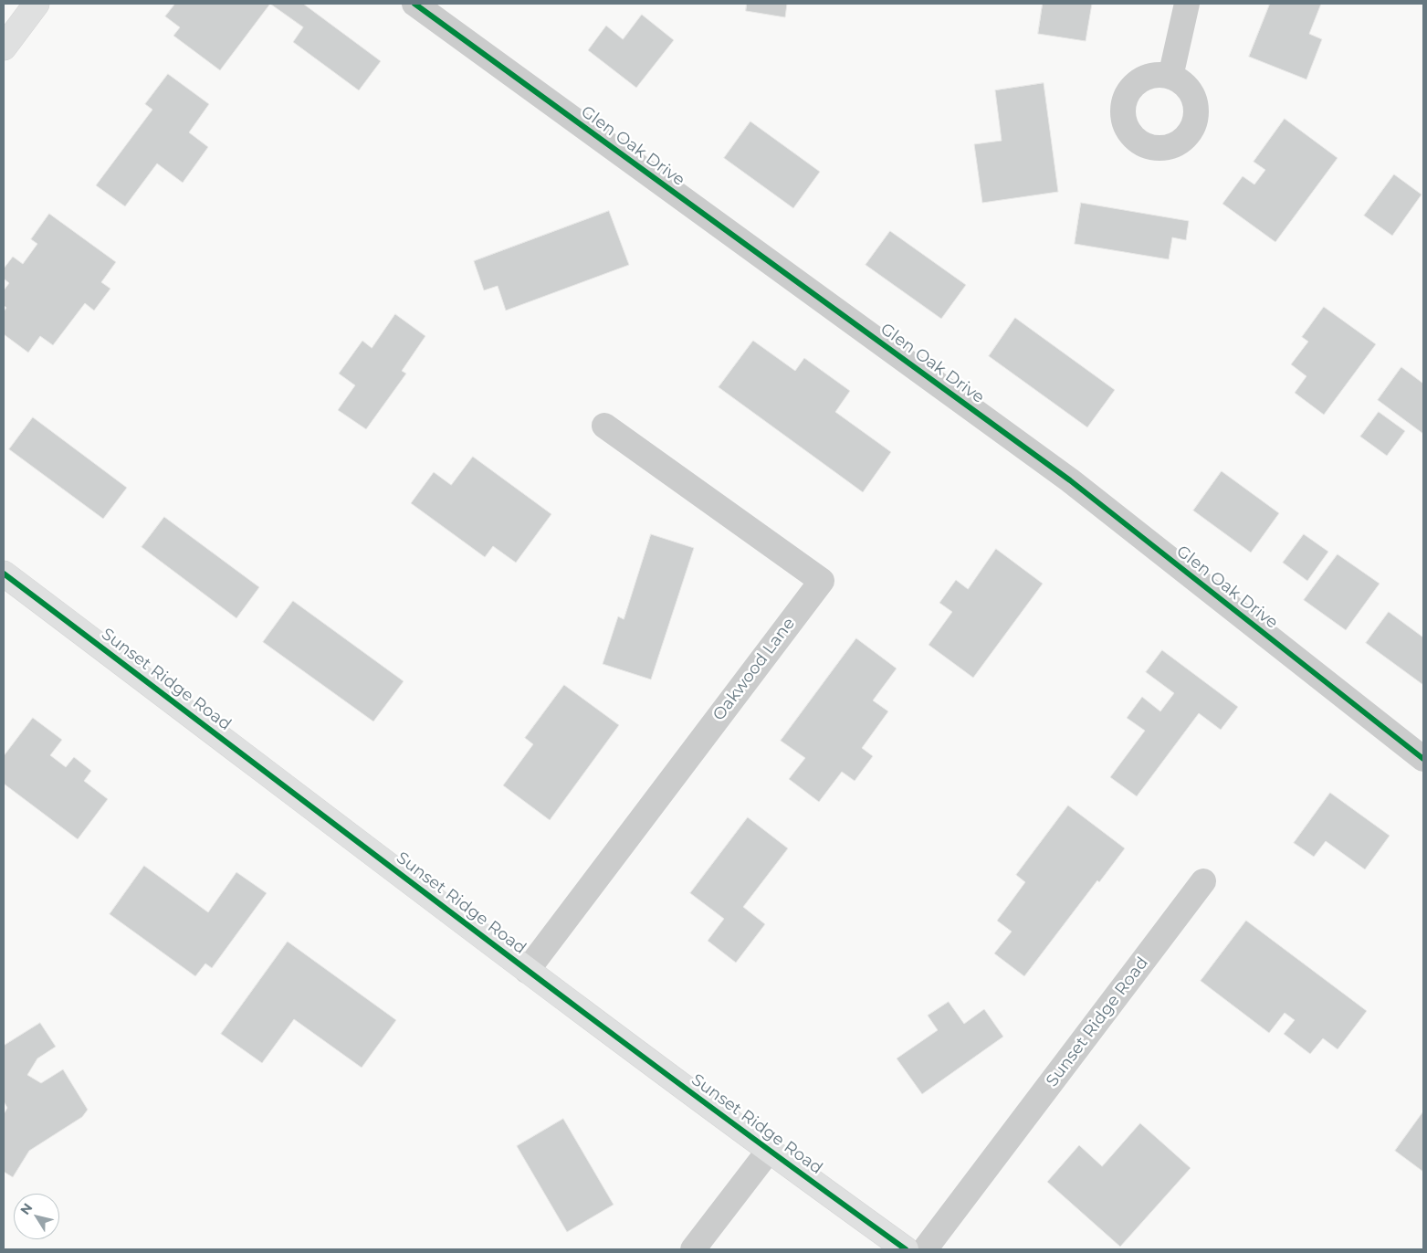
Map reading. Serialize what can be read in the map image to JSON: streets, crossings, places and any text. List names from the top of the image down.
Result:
{
  "streets": {
    "street": ["Glen Oak Drive", "Oakwood Lane", "Sunset Ridge Road"]
  },
  "crossings": [
    ["Oakwood Lane", "Sunset Ridge Road"]
  ],
  "north": "top left"
}
